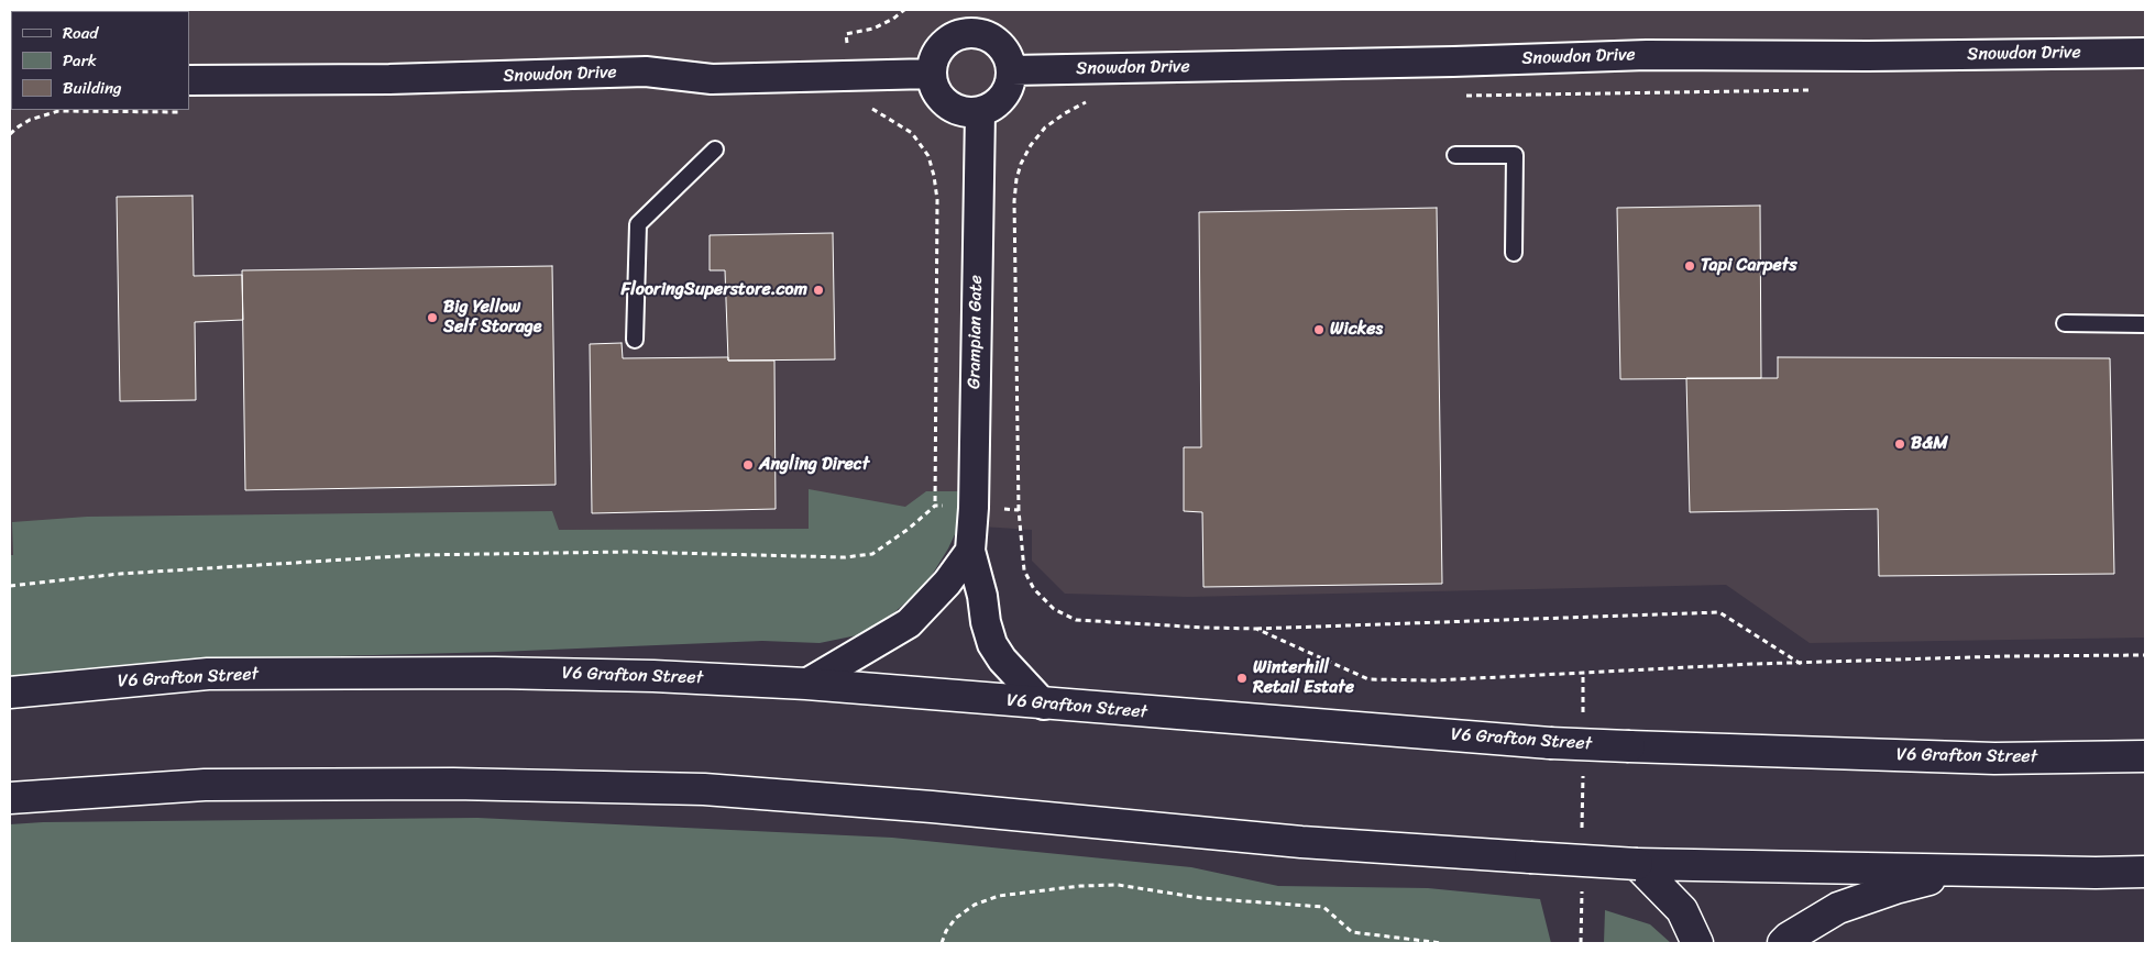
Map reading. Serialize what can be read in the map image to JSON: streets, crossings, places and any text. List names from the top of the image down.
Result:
{
  "streets": {
    "street": ["Snowdon Drive", "Grampian Gate", "V6 Grafton Street"]
  },
  "crossings": [
    ["Snowdon Drive", "Grampian Gate"],
    ["Grampian Gate", "V6 Grafton Street"]
  ],
  "places": [
    "Tapi Carpets",
    "FlooringSuperstore.com",
    "Big Yellow Self Storage",
    "Wickes",
    "B&M",
    "Angling Direct",
    "Winterhill Retail Estate"
  ],
  "legend": ["Road", "Park", "Building"]
}
